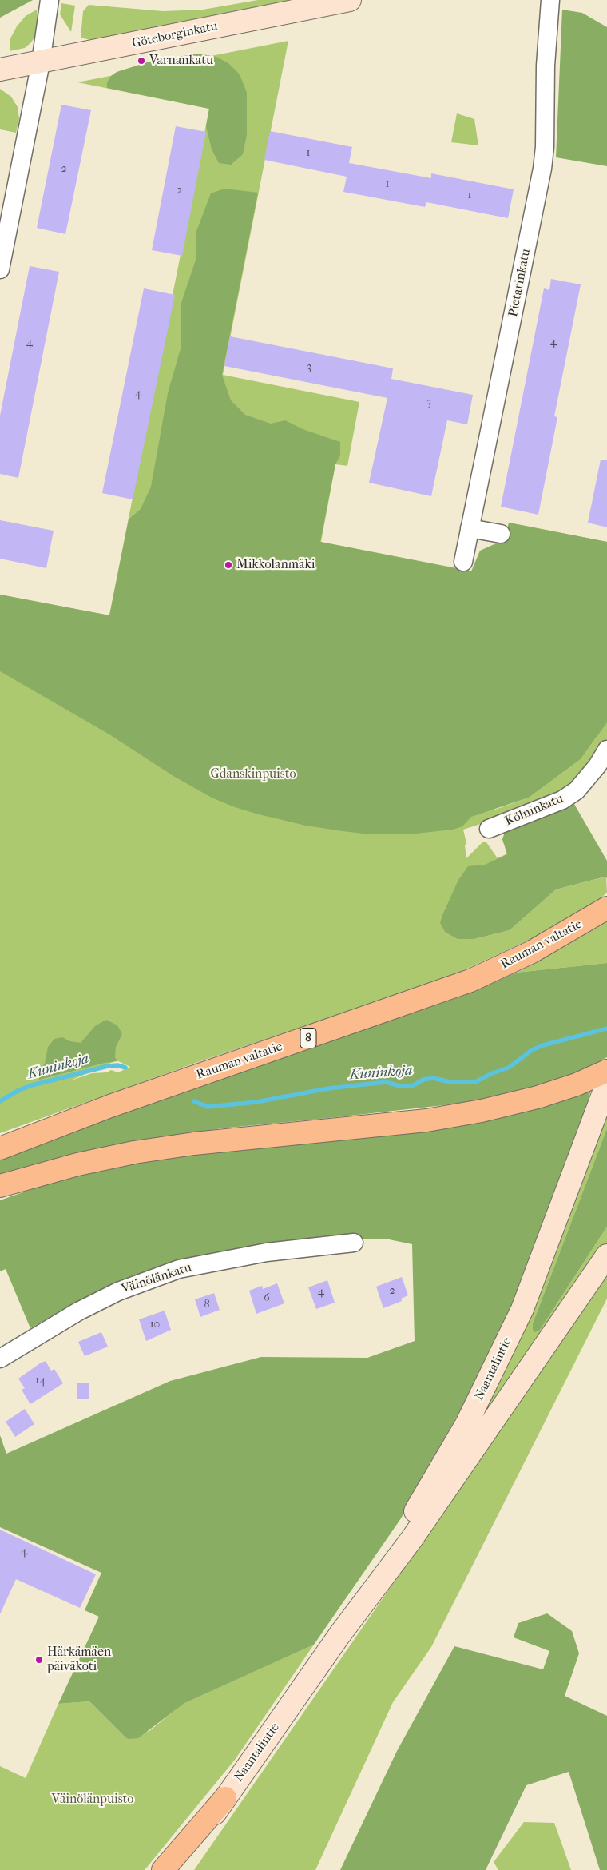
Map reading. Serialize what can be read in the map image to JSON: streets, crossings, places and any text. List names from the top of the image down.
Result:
{
  "streets": {
    "main road": [
      "Göteborginkatu",
      "Rauman valtatie",
      "8",
      "Naantalintie"
    ],
    "street": ["Pietarinkatu", "Kölninkatu", "Väinölänkatu"]
  },
  "water": ["Kuninkoja"],
  "parks": ["Gdanskinpuisto", "Väinölänpuisto"],
  "places": ["Varnankatu", "Mikkolanmäki", "Härkämäen päiväkoti"],
  "house_numbers": [
    "1",
    "2",
    "1",
    "2",
    "1",
    "4",
    "4",
    "3",
    "4",
    "3",
    "2",
    "4",
    "6",
    "8",
    "10",
    "14",
    "4"
  ]
}
